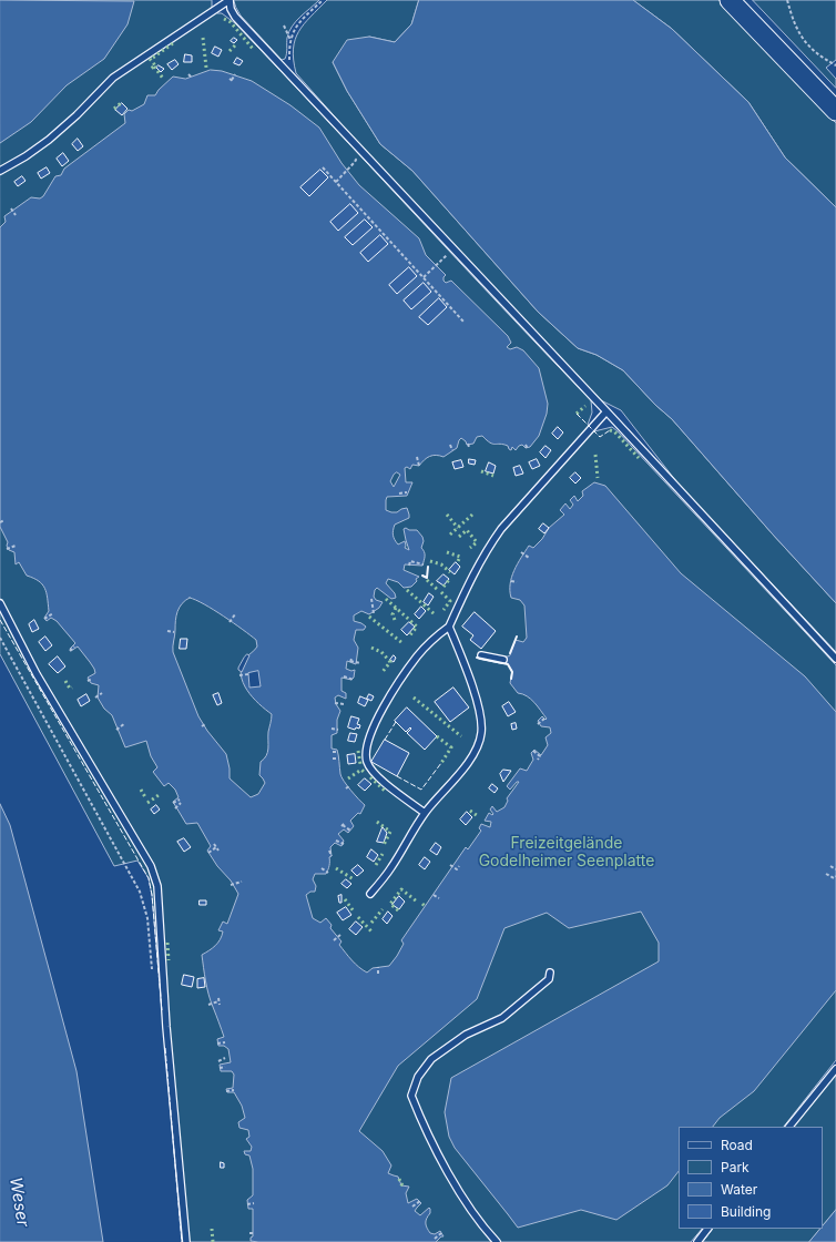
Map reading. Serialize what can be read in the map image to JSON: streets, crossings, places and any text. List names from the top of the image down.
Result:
{
  "water": ["Weser"],
  "parks": ["Freizeitgelände Godelheimer Seenplatte"],
  "legend": [
    "Road",
    "Park",
    "Water",
    "Building"
  ]
}
